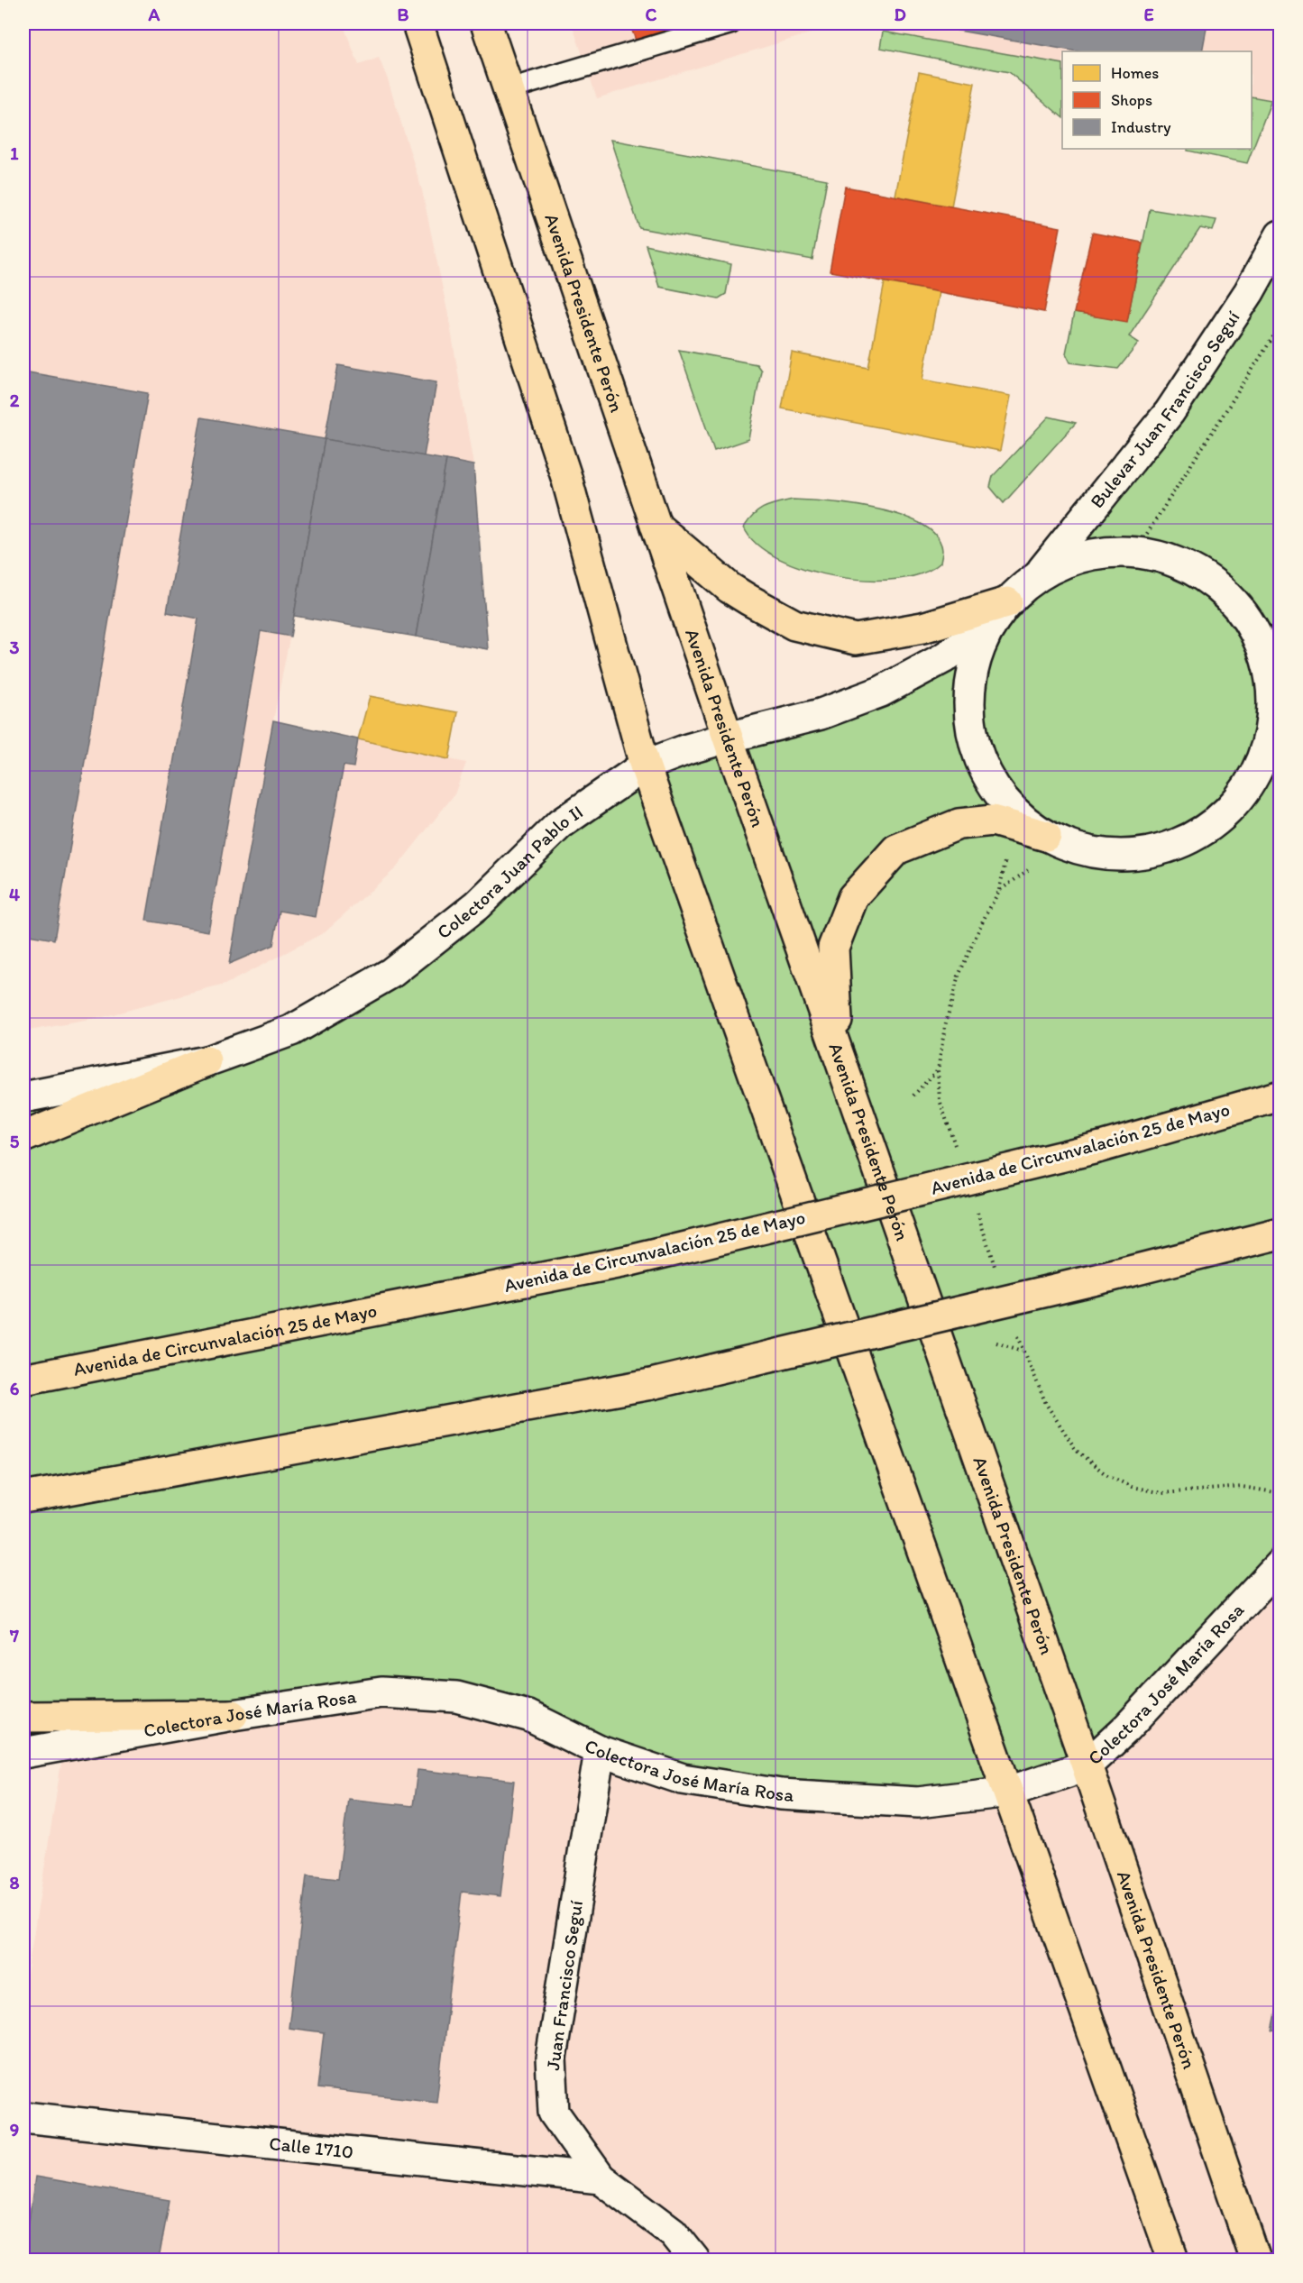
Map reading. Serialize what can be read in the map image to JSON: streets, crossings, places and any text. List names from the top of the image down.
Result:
{
  "streets": {
    "main road": [
      "Avenida Presidente Perón",
      "Bulevar Juan Francisco Seguí",
      "Colectora Juan Pablo II",
      "Avenida de Circunvalación 25 de Mayo",
      "Colectora José María Rosa",
      "Juan Francisco Seguí",
      "Calle 1710"
    ]
  },
  "crossings": [
    ["Avenida Presidente Perón", "Colectora Juan Pablo II"],
    ["Avenida Presidente Perón", "Colectora José María Rosa"],
    ["Colectora José María Rosa", "Juan Francisco Seguí"],
    ["Juan Francisco Seguí", "Calle 1710"]
  ],
  "legend": ["Homes", "Shops", "Industry"],
  "grid": {
    "columns": [
      "A",
      "B",
      "C",
      "D",
      "E"
    ],
    "rows": [
      "1",
      "2",
      "3",
      "4",
      "5",
      "6",
      "7",
      "8",
      "9"
    ]
  }
}
